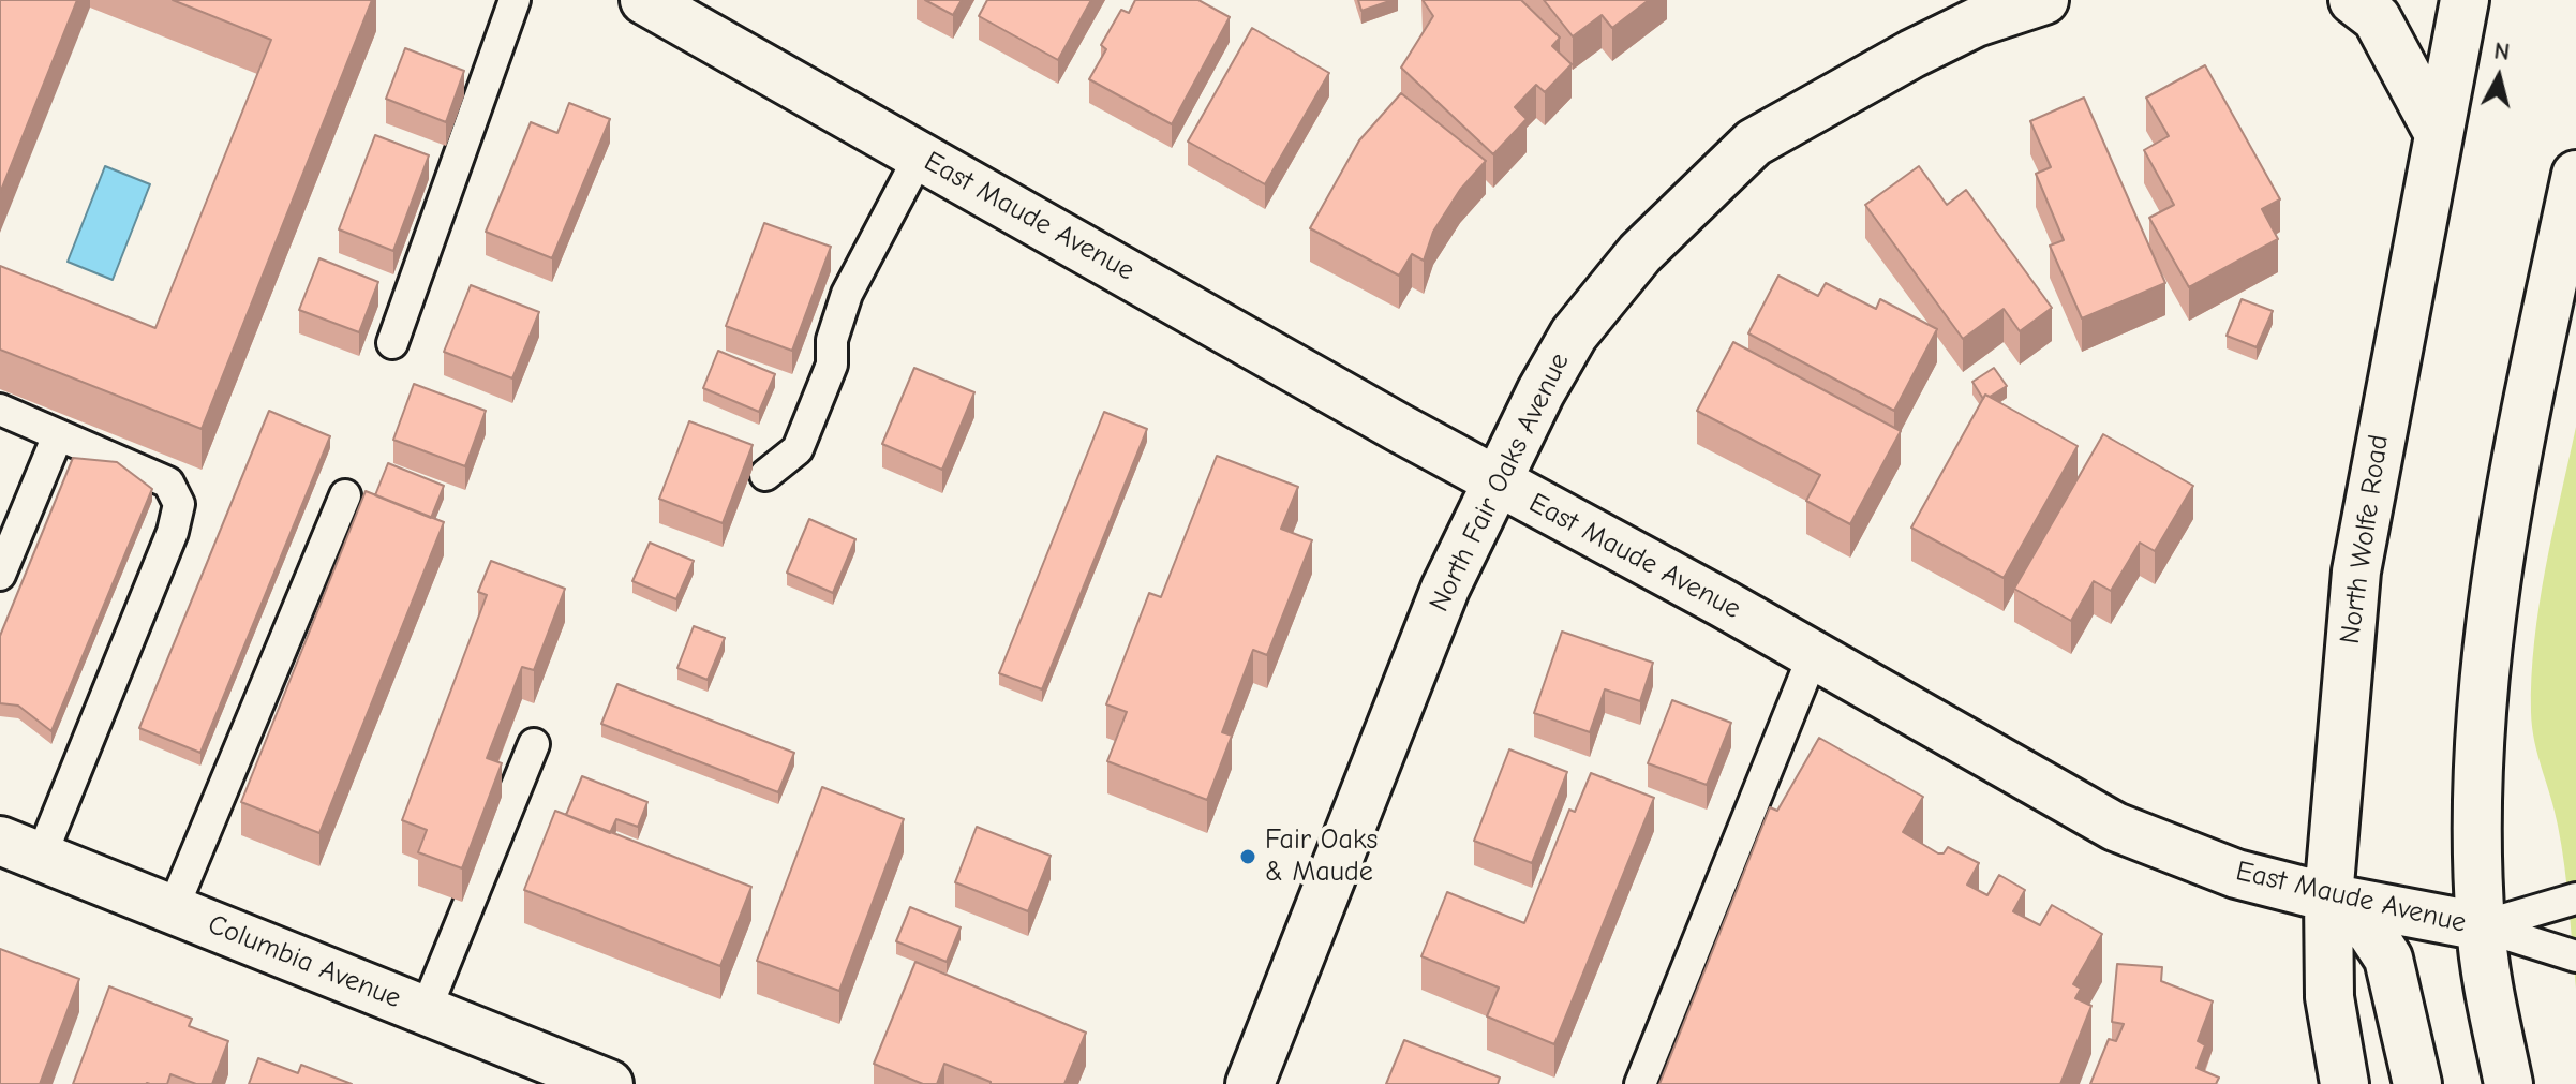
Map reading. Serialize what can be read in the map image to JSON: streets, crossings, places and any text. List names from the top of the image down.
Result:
{
  "streets": {
    "main road": [
      "East Maude Avenue",
      "North Fair Oaks Avenue",
      "North Wolfe Road",
      "Columbia Avenue"
    ]
  },
  "crossings": [
    ["East Maude Avenue", "North Fair Oaks Avenue"],
    ["East Maude Avenue", "North Wolfe Road"]
  ],
  "places": ["Fair Oaks & Maude"],
  "north": "top"
}
